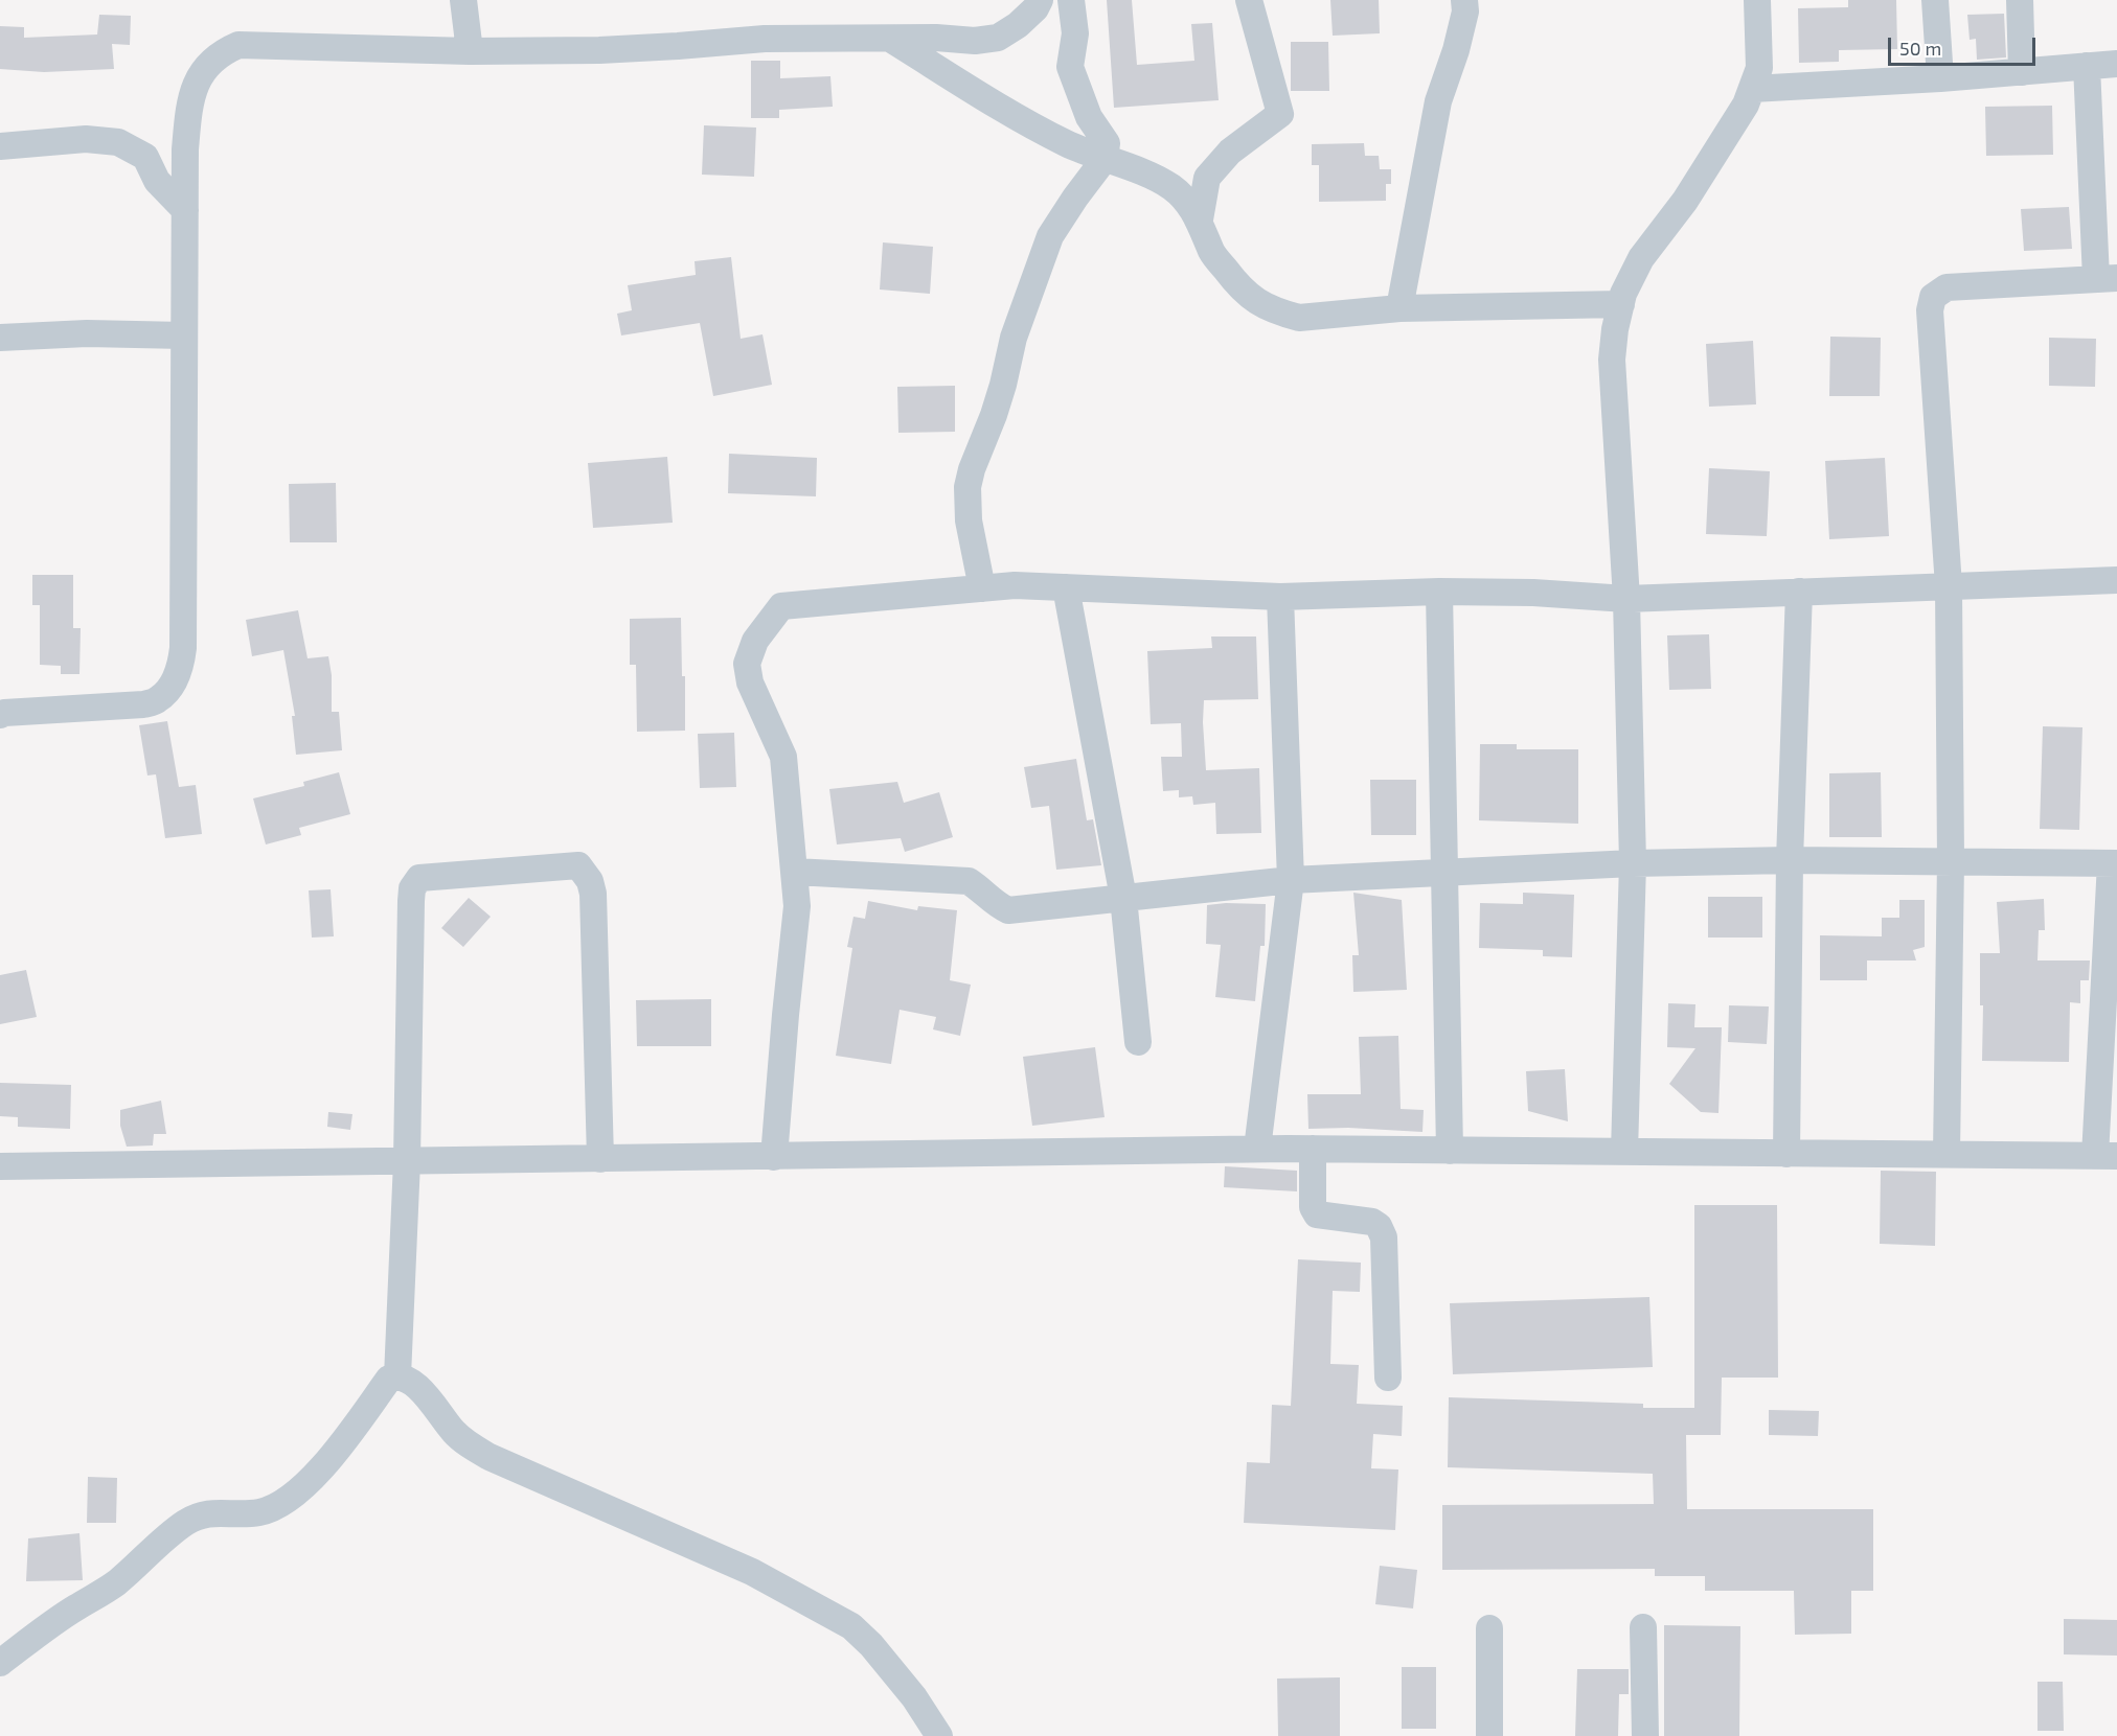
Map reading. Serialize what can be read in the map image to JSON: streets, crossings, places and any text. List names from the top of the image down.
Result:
{
  "scale_bar": "50 m"
}
